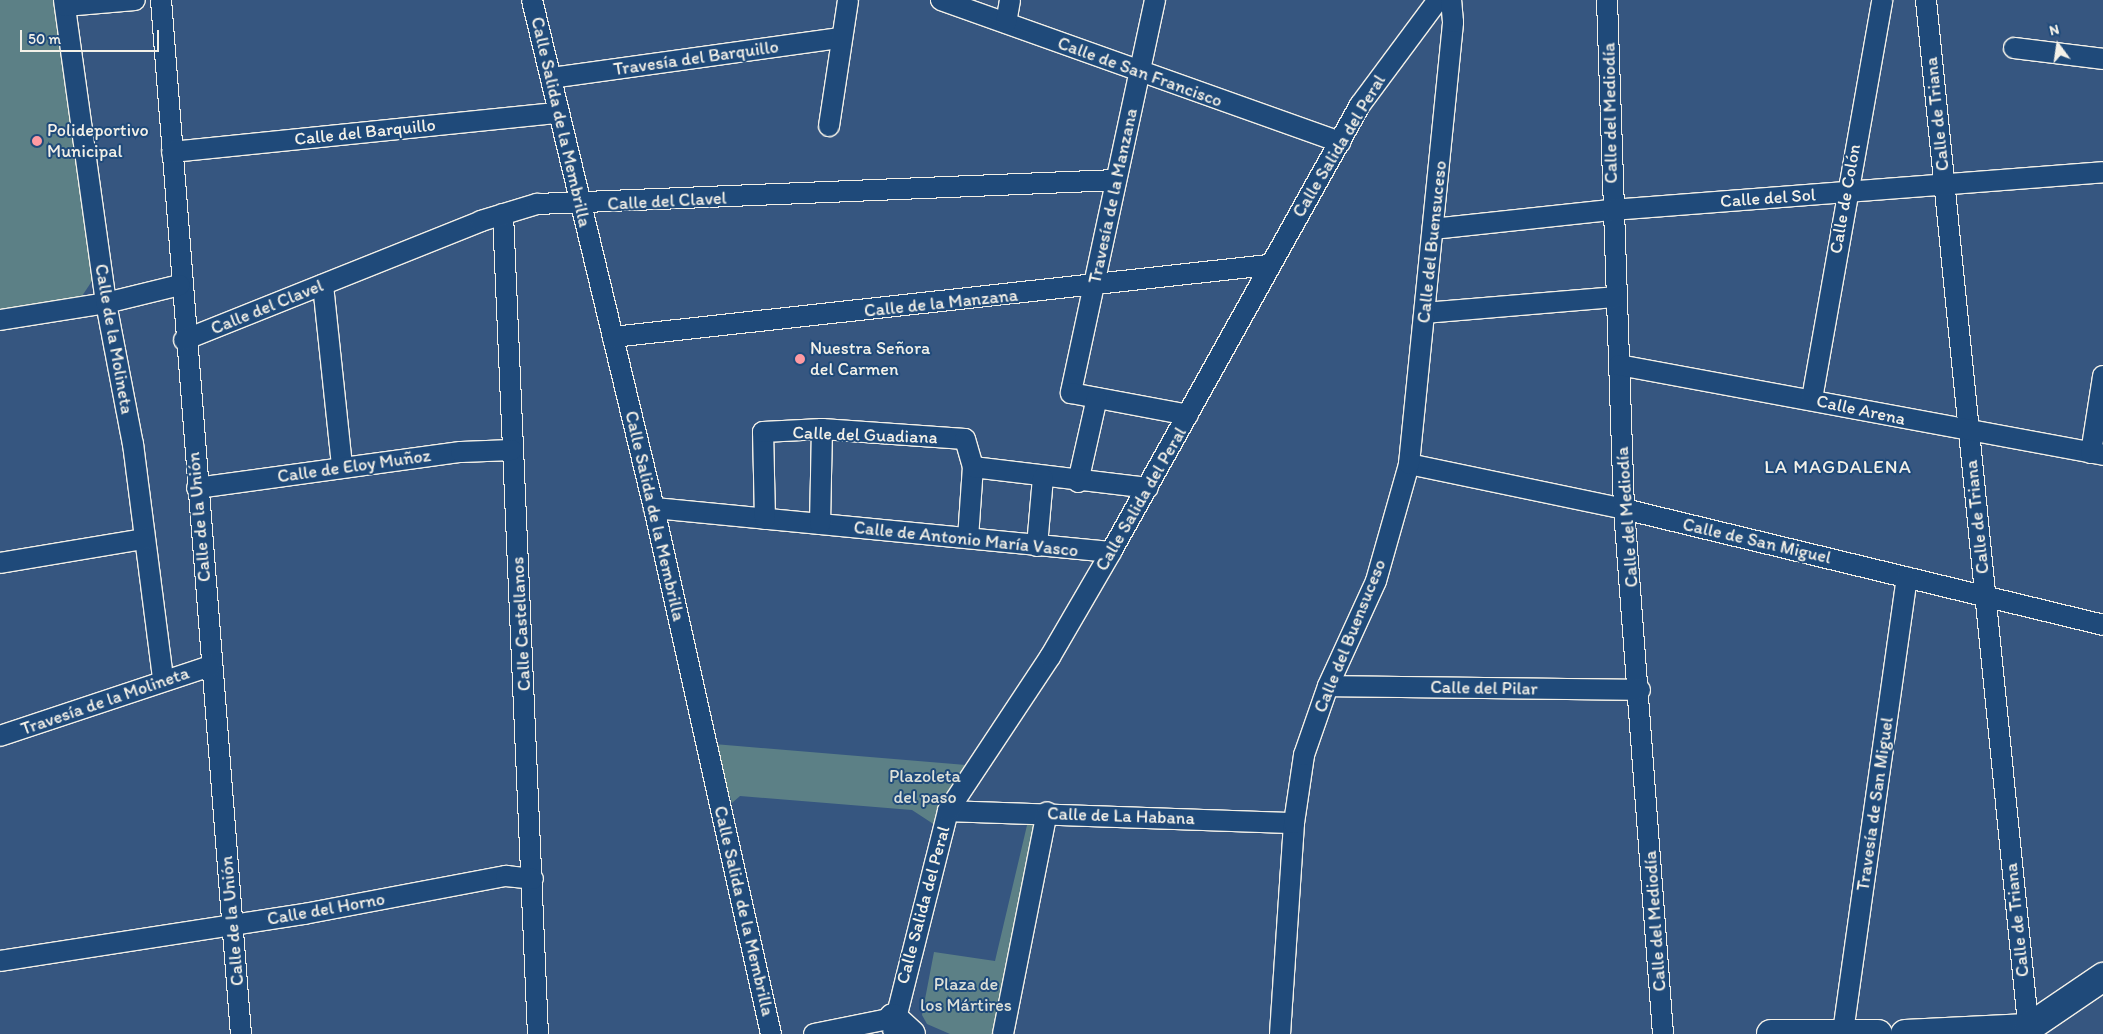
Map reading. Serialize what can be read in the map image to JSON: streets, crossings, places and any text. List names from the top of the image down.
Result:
{
  "streets": {
    "street": [
      "Travesía del Barquillo",
      "Calle de San Francisco",
      "Calle del Mediodía",
      "Calle de Triana",
      "Calle Salida de la Membrilla",
      "Calle del Barquillo",
      "Calle Salida del Peral",
      "Travesía de la Manzana",
      "Calle del Sol",
      "Calle de Colón",
      "Calle del Clavel",
      "Calle del Buensuceso",
      "Calle de la Manzana",
      "Calle de la Molineta",
      "Calle Arena",
      "Calle del Guadiana",
      "Calle de Eloy Muñoz",
      "Calle de la Unión",
      "Calle de Antonio María Vasco",
      "Calle de San Miguel",
      "Calle Castellanos",
      "Calle del Pilar",
      "Travesía de la Molineta",
      "Travesía de San Miguel",
      "Calle de La Habana",
      "Calle del Horno"
    ]
  },
  "crossings": [
    ["Travesía del Barquillo", "Calle Salida de la Membrilla"],
    ["Calle de San Francisco", "Calle Salida del Peral"],
    ["Calle de San Francisco", "Travesía de la Manzana"],
    ["Calle del Mediodía", "Calle del Sol"],
    ["Calle del Mediodía", "Calle Arena"],
    ["Calle del Mediodía", "Calle de San Miguel"],
    ["Calle del Mediodía", "Calle del Pilar"],
    ["Calle de Triana", "Calle del Sol"],
    ["Calle de Triana", "Calle Arena"],
    ["Calle de Triana", "Calle de San Miguel"],
    ["Calle Salida de la Membrilla", "Calle del Barquillo"],
    ["Calle Salida de la Membrilla", "Calle del Clavel"],
    ["Calle Salida de la Membrilla", "Calle de la Manzana"],
    ["Calle Salida de la Membrilla", "Calle de Antonio María Vasco"],
    ["Calle del Barquillo", "Calle de la Unión"],
    ["Calle Salida del Peral", "Calle de la Manzana"],
    ["Calle Salida del Peral", "Calle de Antonio María Vasco"],
    ["Calle Salida del Peral", "Calle de La Habana"],
    ["Travesía de la Manzana", "Calle del Clavel"],
    ["Travesía de la Manzana", "Calle de la Manzana"],
    ["Calle del Sol", "Calle de Colón"],
    ["Calle del Sol", "Calle del Buensuceso"],
    ["Calle de Colón", "Calle Arena"],
    ["Calle del Clavel", "Calle de la Unión"],
    ["Calle del Clavel", "Calle Castellanos"],
    ["Calle del Buensuceso", "Calle de San Miguel"],
    ["Calle del Buensuceso", "Calle del Pilar"],
    ["Calle del Buensuceso", "Calle de La Habana"],
    ["Calle de la Molineta", "Travesía de la Molineta"],
    ["Calle del Guadiana", "Calle de Antonio María Vasco"],
    ["Calle de Eloy Muñoz", "Calle de la Unión"],
    ["Calle de Eloy Muñoz", "Calle Castellanos"],
    ["Calle de la Unión", "Travesía de la Molineta"],
    ["Calle de la Unión", "Calle del Horno"],
    ["Calle de San Miguel", "Travesía de San Miguel"],
    ["Calle Castellanos", "Calle del Horno"]
  ],
  "districts": ["LA MAGDALENA"],
  "parks": ["Plazoleta del paso", "Plaza de los Mártires"],
  "places": ["Polideportivo Municipal", "Nuestra Señora del Carmen"],
  "scale_bar": "50 m",
  "north": "top"
}
